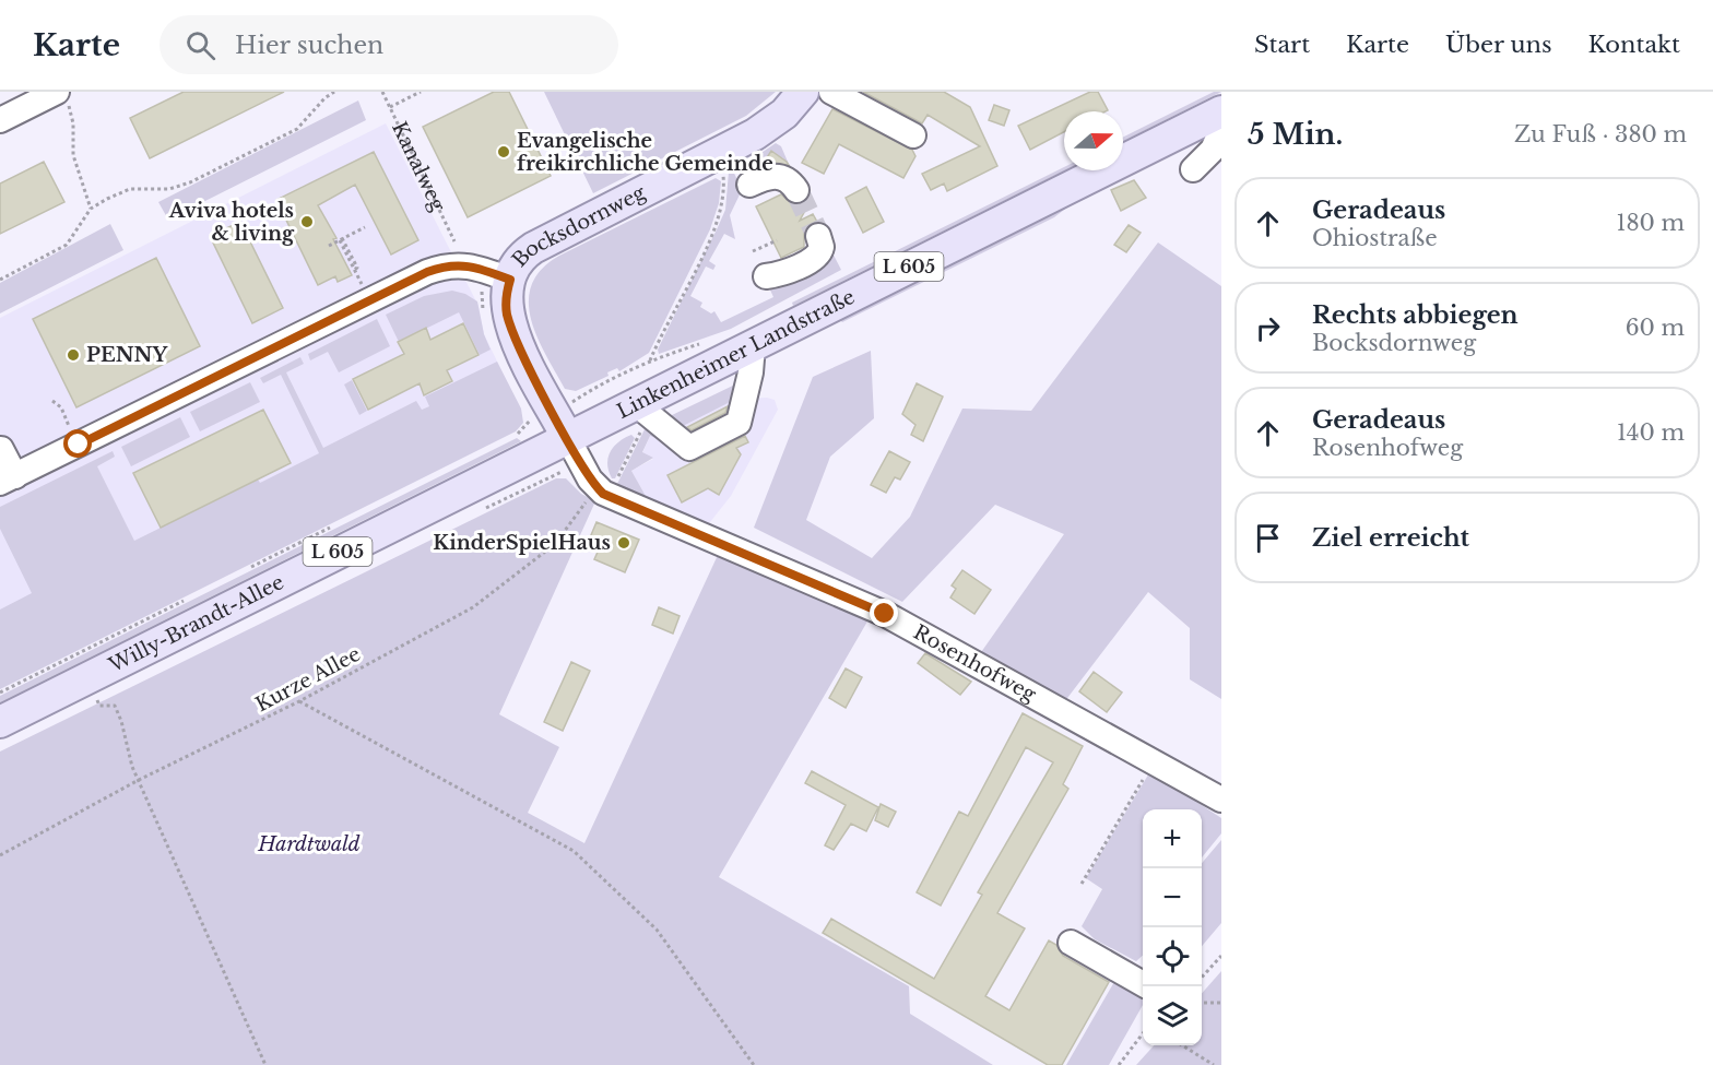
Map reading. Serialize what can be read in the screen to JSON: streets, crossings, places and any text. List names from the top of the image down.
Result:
{
  "streets": {
    "main road": [
      "Bocksdornweg",
      "L 605",
      "Linkenheimer Landstraße",
      "Willy-Brandt-Allee"
    ],
    "street": ["Rosenhofweg"],
    "path": ["Kanalweg", "Kurze Allee"]
  },
  "crossings": [
    ["Bocksdornweg", "Linkenheimer Landstraße"],
    ["Bocksdornweg", "Willy-Brandt-Allee"],
    ["Linkenheimer Landstraße", "Willy-Brandt-Allee"],
    ["Linkenheimer Landstraße", "Kurze Allee"],
    ["Rosenhofweg", "Kurze Allee"]
  ],
  "parks": ["Hardtwald"],
  "places": [
    "Evangelische freikirchliche Gemeinde",
    "Aviva hotels & living",
    "PENNY",
    "KinderSpielHaus"
  ],
  "north": "right",
  "page": {
    "header": "Karte",
    "search": "Hier suchen",
    "nav": [
      "Start",
      "Karte",
      "Über uns",
      "Kontakt"
    ],
    "heading": ["5 Min.", "Zu Fuß · 380 m"],
    "list": [
      ["Geradeaus", "Ohiostraße", "180 m"],
      ["Rechts abbiegen", "Bocksdornweg", "60 m"],
      ["Geradeaus", "Rosenhofweg", "140 m"],
      "Ziel erreicht"
    ],
    "map_buttons": ["+", "−"]
  }
}
